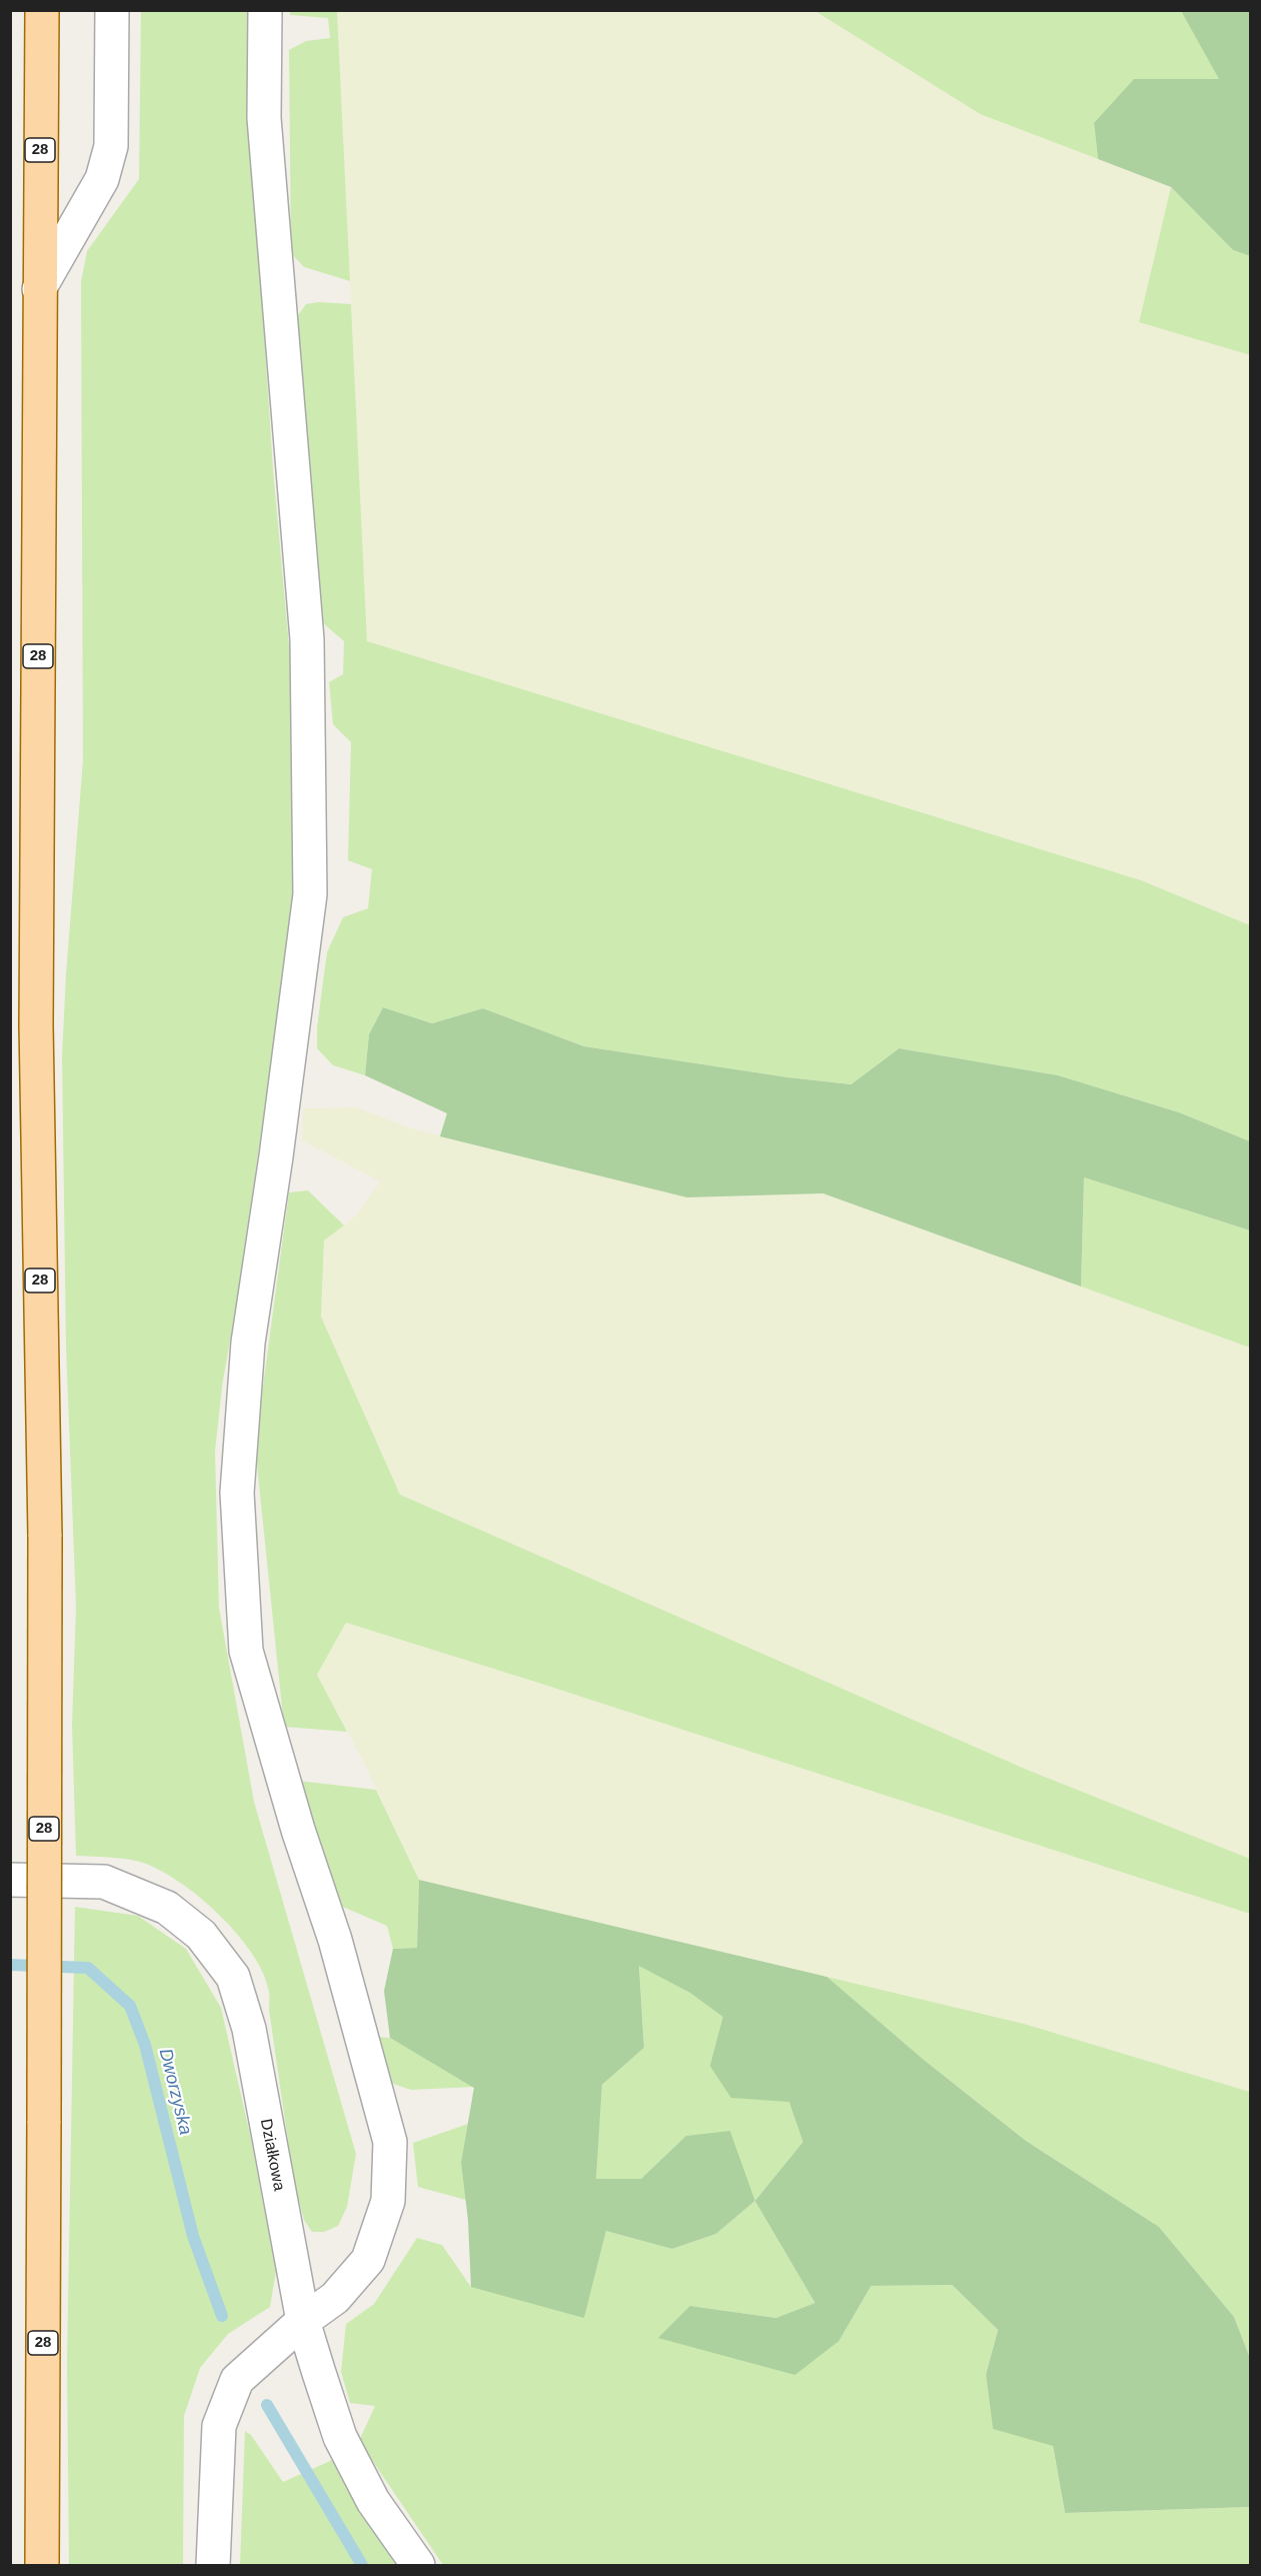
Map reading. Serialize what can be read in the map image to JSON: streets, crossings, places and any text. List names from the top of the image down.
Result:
{
  "streets": {
    "main road": ["28"],
    "lane": ["Działkowa"]
  },
  "water": ["Dworzyska"]
}
